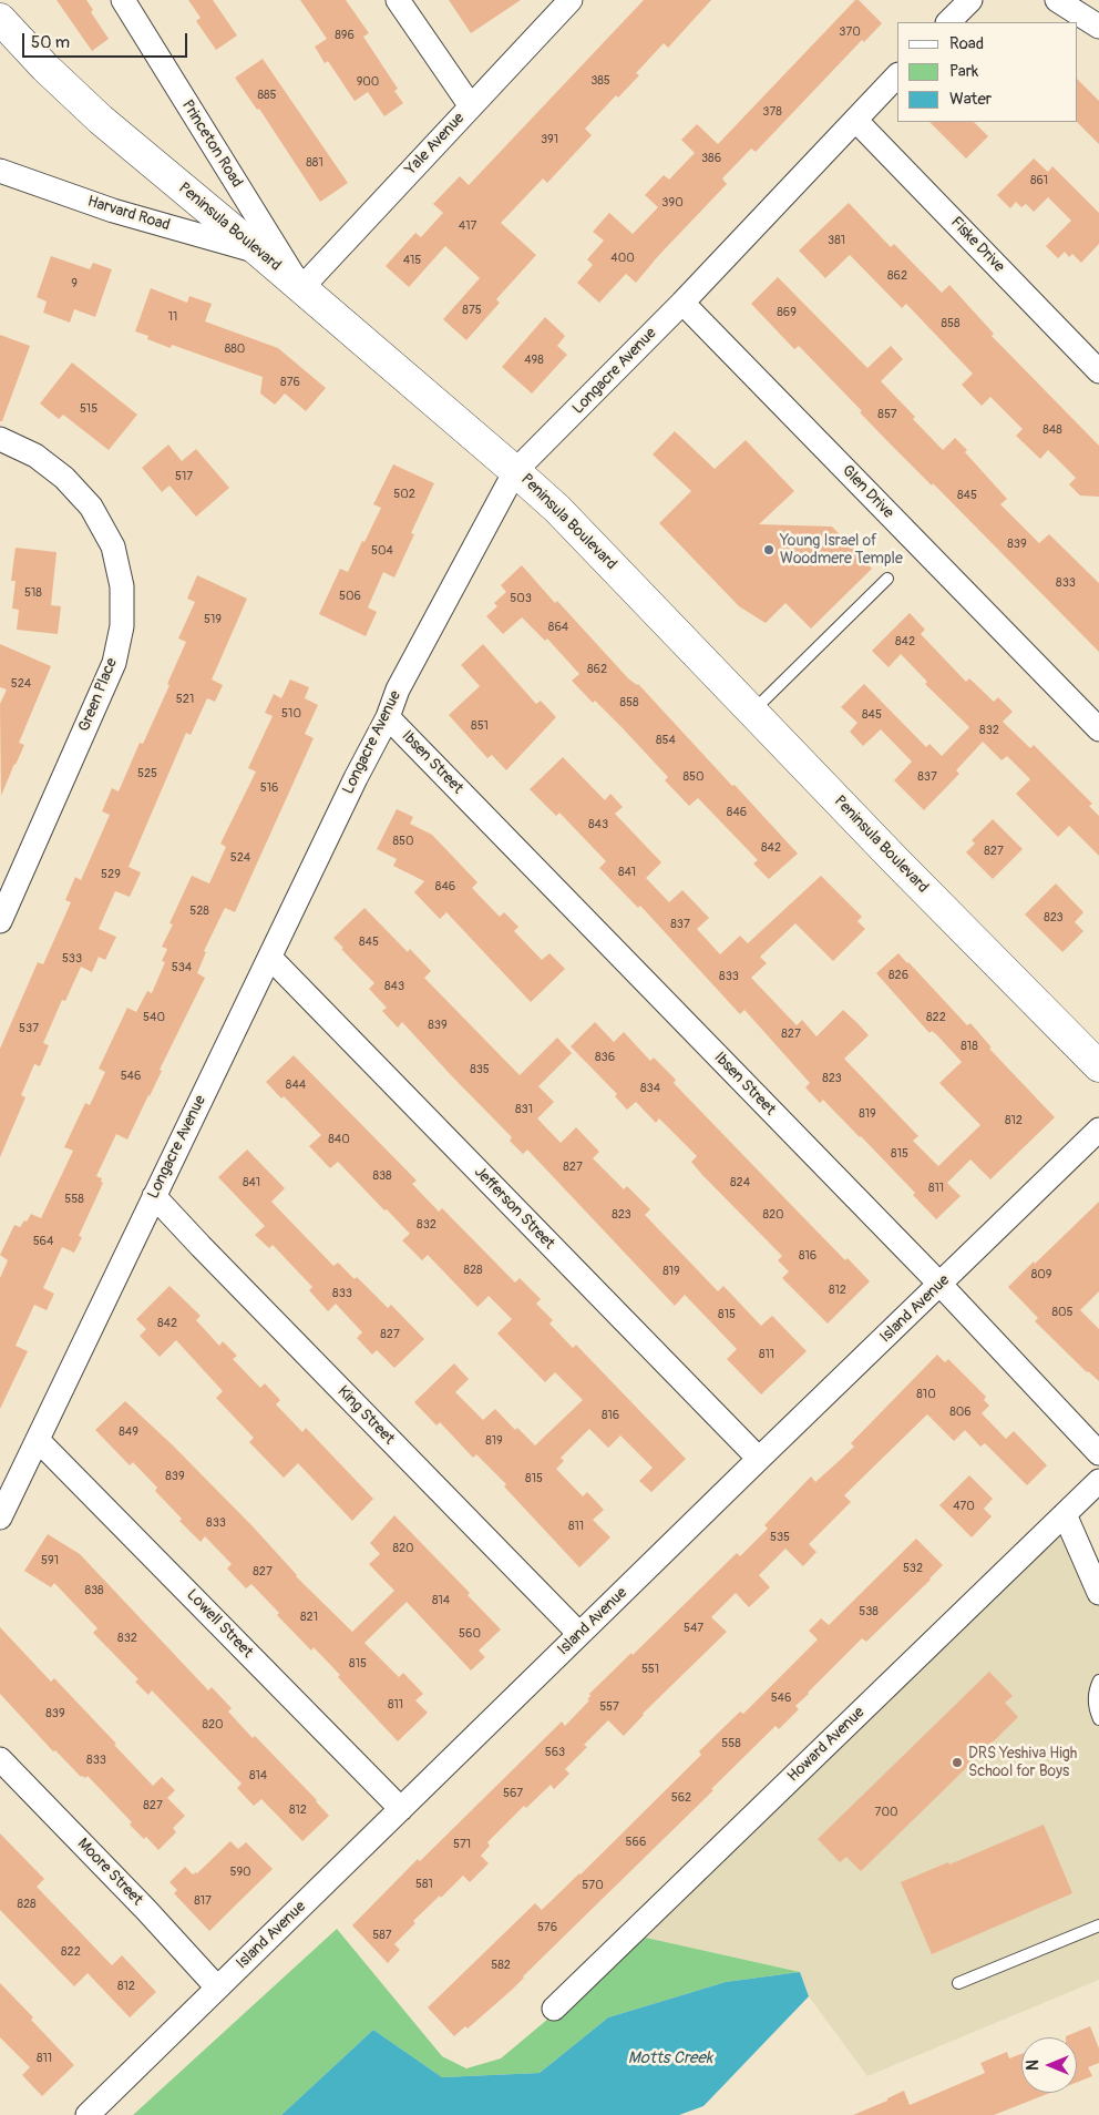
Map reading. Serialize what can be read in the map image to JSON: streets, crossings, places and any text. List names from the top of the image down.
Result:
{
  "streets": {
    "main road": ["Peninsula Boulevard"],
    "street": [
      "Princeton Road",
      "Yale Avenue",
      "Harvard Road",
      "Fiske Drive",
      "Longacre Avenue",
      "Glen Drive",
      "Green Place",
      "Ibsen Street",
      "Jefferson Street",
      "Island Avenue",
      "King Street",
      "Lowell Street",
      "Howard Avenue",
      "Moore Street"
    ]
  },
  "crossings": [
    ["Princeton Road", "Yale Avenue"],
    ["Princeton Road", "Peninsula Boulevard"],
    ["Yale Avenue", "Peninsula Boulevard"],
    ["Harvard Road", "Peninsula Boulevard"],
    ["Peninsula Boulevard", "Longacre Avenue"],
    ["Fiske Drive", "Longacre Avenue"],
    ["Longacre Avenue", "Glen Drive"],
    ["Longacre Avenue", "Ibsen Street"],
    ["Longacre Avenue", "Jefferson Street"],
    ["Longacre Avenue", "King Street"],
    ["Longacre Avenue", "Lowell Street"],
    ["Ibsen Street", "Island Avenue"],
    ["Jefferson Street", "Island Avenue"],
    ["Island Avenue", "King Street"],
    ["Island Avenue", "Lowell Street"],
    ["Island Avenue", "Moore Street"]
  ],
  "water": ["Motts Creek"],
  "places": ["Young Israel of Woodmere Temple", "DRS Yeshiva High School for Boys"],
  "house_numbers": [
    "370",
    "896",
    "385",
    "900",
    "885",
    "378",
    "391",
    "386",
    "881",
    "861",
    "390",
    "417",
    "381",
    "400",
    "415",
    "862",
    "9",
    "875",
    "869",
    "11",
    "858",
    "880",
    "498",
    "876",
    "515",
    "857",
    "848",
    "517",
    "502",
    "845",
    "839",
    "504",
    "833",
    "518",
    "506",
    "503",
    "519",
    "864",
    "842",
    "862",
    "524",
    "521",
    "858",
    "510",
    "845",
    "851",
    "832",
    "854",
    "525",
    "850",
    "837",
    "516",
    "846",
    "843",
    "850",
    "842",
    "827",
    "524",
    "841",
    "529",
    "846",
    "528",
    "823",
    "837",
    "845",
    "533",
    "534",
    "826",
    "833",
    "843",
    "540",
    "822",
    "839",
    "537",
    "827",
    "818",
    "836",
    "835",
    "546",
    "823",
    "844",
    "834",
    "831",
    "819",
    "812",
    "840",
    "815",
    "827",
    "838",
    "841",
    "824",
    "811",
    "558",
    "823",
    "820",
    "832",
    "564",
    "816",
    "828",
    "819",
    "809",
    "812",
    "833",
    "805",
    "815",
    "842",
    "827",
    "811",
    "810",
    "806",
    "816",
    "849",
    "819",
    "839",
    "815",
    "470",
    "833",
    "811",
    "535",
    "820",
    "591",
    "532",
    "827",
    "838",
    "814",
    "538",
    "821",
    "547",
    "560",
    "832",
    "815",
    "551",
    "546",
    "811",
    "557",
    "839",
    "820",
    "558",
    "563",
    "833",
    "814",
    "567",
    "562",
    "827",
    "812",
    "700",
    "566",
    "571",
    "590",
    "581",
    "570",
    "817",
    "828",
    "576",
    "587",
    "822",
    "582",
    "812",
    "811"
  ],
  "legend": ["Road", "Park", "Water"],
  "scale_bar": "50 m",
  "north": "left"
}
